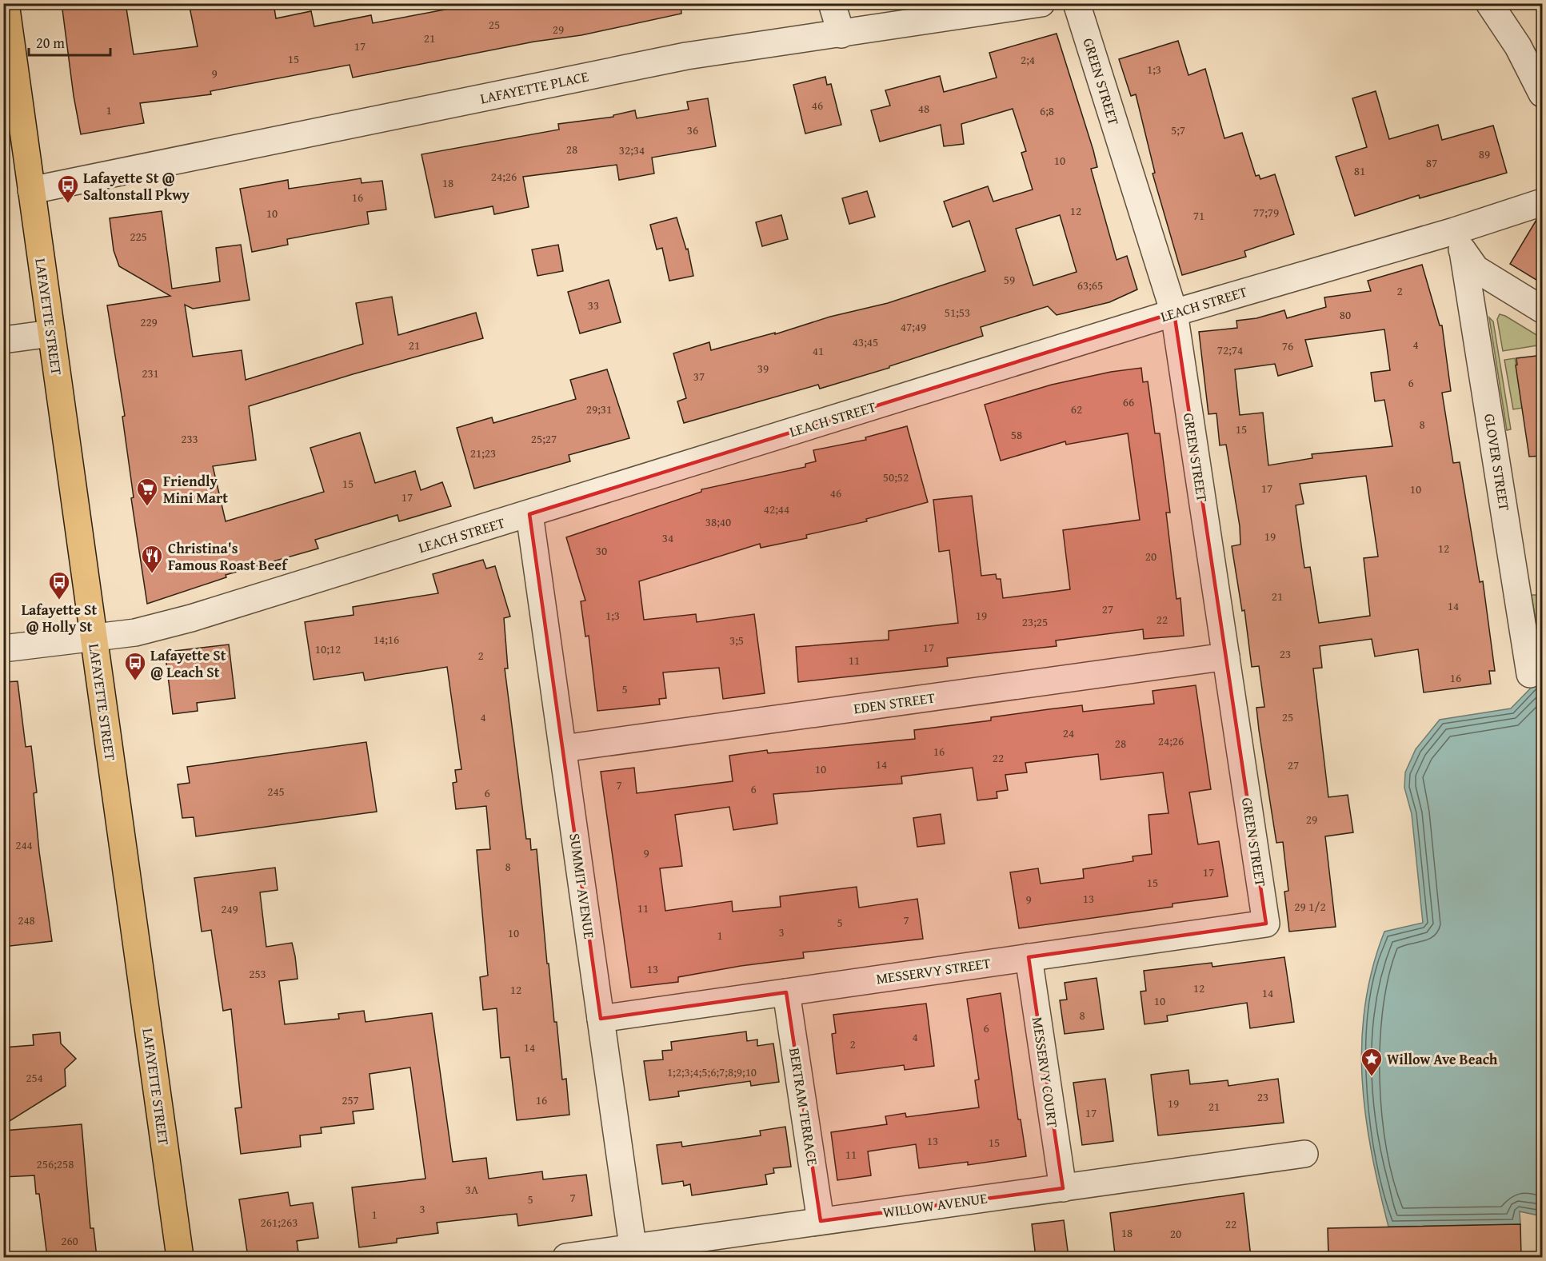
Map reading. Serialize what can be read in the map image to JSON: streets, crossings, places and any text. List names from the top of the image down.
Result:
{
  "streets": {
    "highway": ["LAFAYETTE STREET"],
    "street": [
      "GREEN STREET",
      "LAFAYETTE PLACE",
      "LEACH STREET",
      "GLOVER STREET",
      "EDEN STREET",
      "SUMMIT AVENUE",
      "MESSERVY STREET",
      "MESSERVY COURT",
      "BERTRAM TERRACE",
      "WILLOW AVENUE"
    ]
  },
  "crossings": [
    ["GREEN STREET", "LEACH STREET"],
    ["GREEN STREET", "EDEN STREET"],
    ["GREEN STREET", "MESSERVY STREET"],
    ["LAFAYETTE PLACE", "LAFAYETTE STREET"],
    ["LEACH STREET", "LAFAYETTE STREET"],
    ["LEACH STREET", "GLOVER STREET"],
    ["LEACH STREET", "SUMMIT AVENUE"],
    ["EDEN STREET", "SUMMIT AVENUE"],
    ["SUMMIT AVENUE", "MESSERVY STREET"],
    ["SUMMIT AVENUE", "WILLOW AVENUE"],
    ["MESSERVY STREET", "MESSERVY COURT"],
    ["MESSERVY STREET", "BERTRAM TERRACE"],
    ["MESSERVY COURT", "WILLOW AVENUE"],
    ["BERTRAM TERRACE", "WILLOW AVENUE"]
  ],
  "places": {
    "bus stop": ["Lafayette St @ Saltonstall Pkwy", "Lafayette St @ Holly St", "Lafayette St @ Leach St"],
    "supermarket": ["Friendly Mini Mart"],
    "restaurant": ["Christina's Famous Roast Beef"],
    "place": ["Willow Ave Beach"]
  },
  "house_numbers": [
    "25",
    "29",
    "21",
    "17",
    "15",
    "2;4",
    "1;3",
    "9",
    "46",
    "48",
    "1",
    "6;8",
    "36",
    "5;7",
    "28",
    "32;34",
    "89",
    "10",
    "87",
    "81",
    "24;26",
    "18",
    "16",
    "12",
    "77;79",
    "10",
    "71",
    "225",
    "59",
    "63;65",
    "2",
    "33",
    "51;53",
    "80",
    "229",
    "47;49",
    "43;45",
    "4",
    "21",
    "76",
    "72;74",
    "41",
    "39",
    "231",
    "37",
    "6",
    "66",
    "29;31",
    "62",
    "8",
    "15",
    "58",
    "233",
    "25;27",
    "21;23",
    "50;52",
    "15",
    "17",
    "10",
    "46",
    "17",
    "42;44",
    "38;40",
    "19",
    "34",
    "12",
    "30",
    "20",
    "21",
    "14",
    "27",
    "1;3",
    "19",
    "22",
    "23;25",
    "14;16",
    "3;5",
    "17",
    "10;12",
    "23",
    "2",
    "11",
    "16",
    "5",
    "4",
    "25",
    "24",
    "24;26",
    "28",
    "16",
    "22",
    "14",
    "27",
    "10",
    "7",
    "6",
    "245",
    "6",
    "29",
    "244",
    "9",
    "8",
    "17",
    "15",
    "13",
    "9",
    "29 1/2",
    "11",
    "249",
    "248",
    "7",
    "5",
    "3",
    "10",
    "1",
    "13",
    "253",
    "12",
    "12",
    "14",
    "10",
    "8",
    "6",
    "4",
    "2",
    "14",
    "1;2;3;4;5;6;7;8;9;10",
    "254",
    "23",
    "257",
    "16",
    "19",
    "21",
    "17",
    "13",
    "15",
    "11",
    "256;258",
    "3A",
    "7",
    "5",
    "3",
    "1",
    "261;263",
    "22",
    "18",
    "20",
    "260"
  ],
  "scale_bar": "20 m"
}
